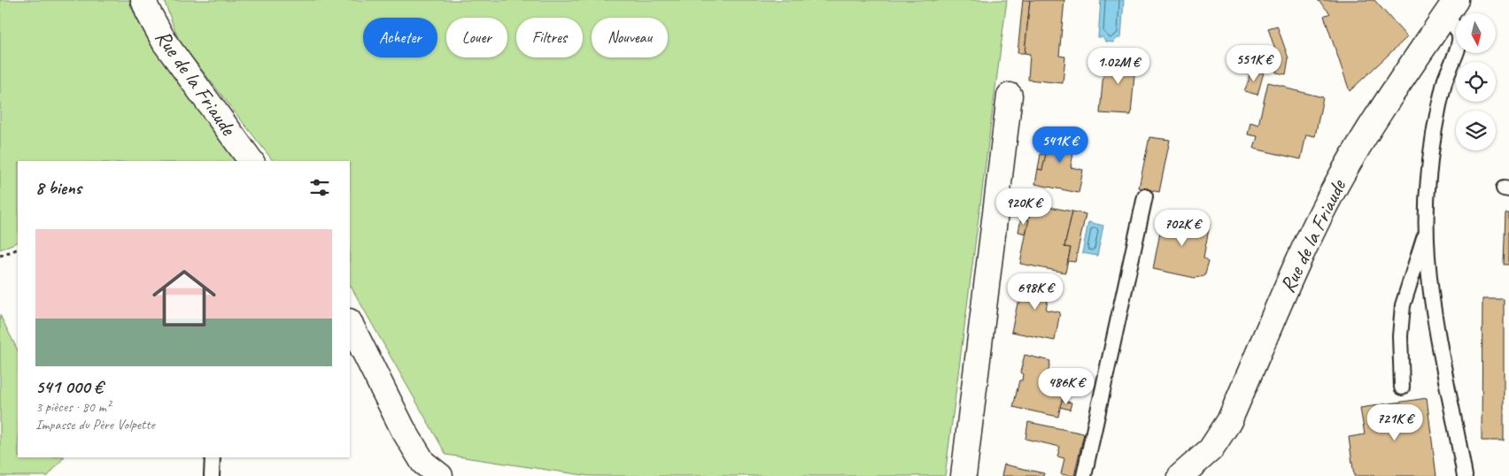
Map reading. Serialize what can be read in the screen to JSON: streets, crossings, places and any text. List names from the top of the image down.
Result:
{
  "streets": {
    "street": ["Rue de la Friaude"]
  },
  "north": "bottom",
  "page": {
    "chip": [
      "Acheter",
      "Louer",
      "Filtres",
      "Nouveau"
    ],
    "price": [
      "551K €",
      "1.02M €",
      "541K €",
      "920K €",
      "702K €",
      "698K €",
      "486K €",
      "721K €"
    ],
    "heading": "8 biens",
    "list": [
      {
        "name": "541 000 €",
        "note": "3 pièces · 80 m² · Impasse du Père Volpette"
      }
    ]
  }
}
